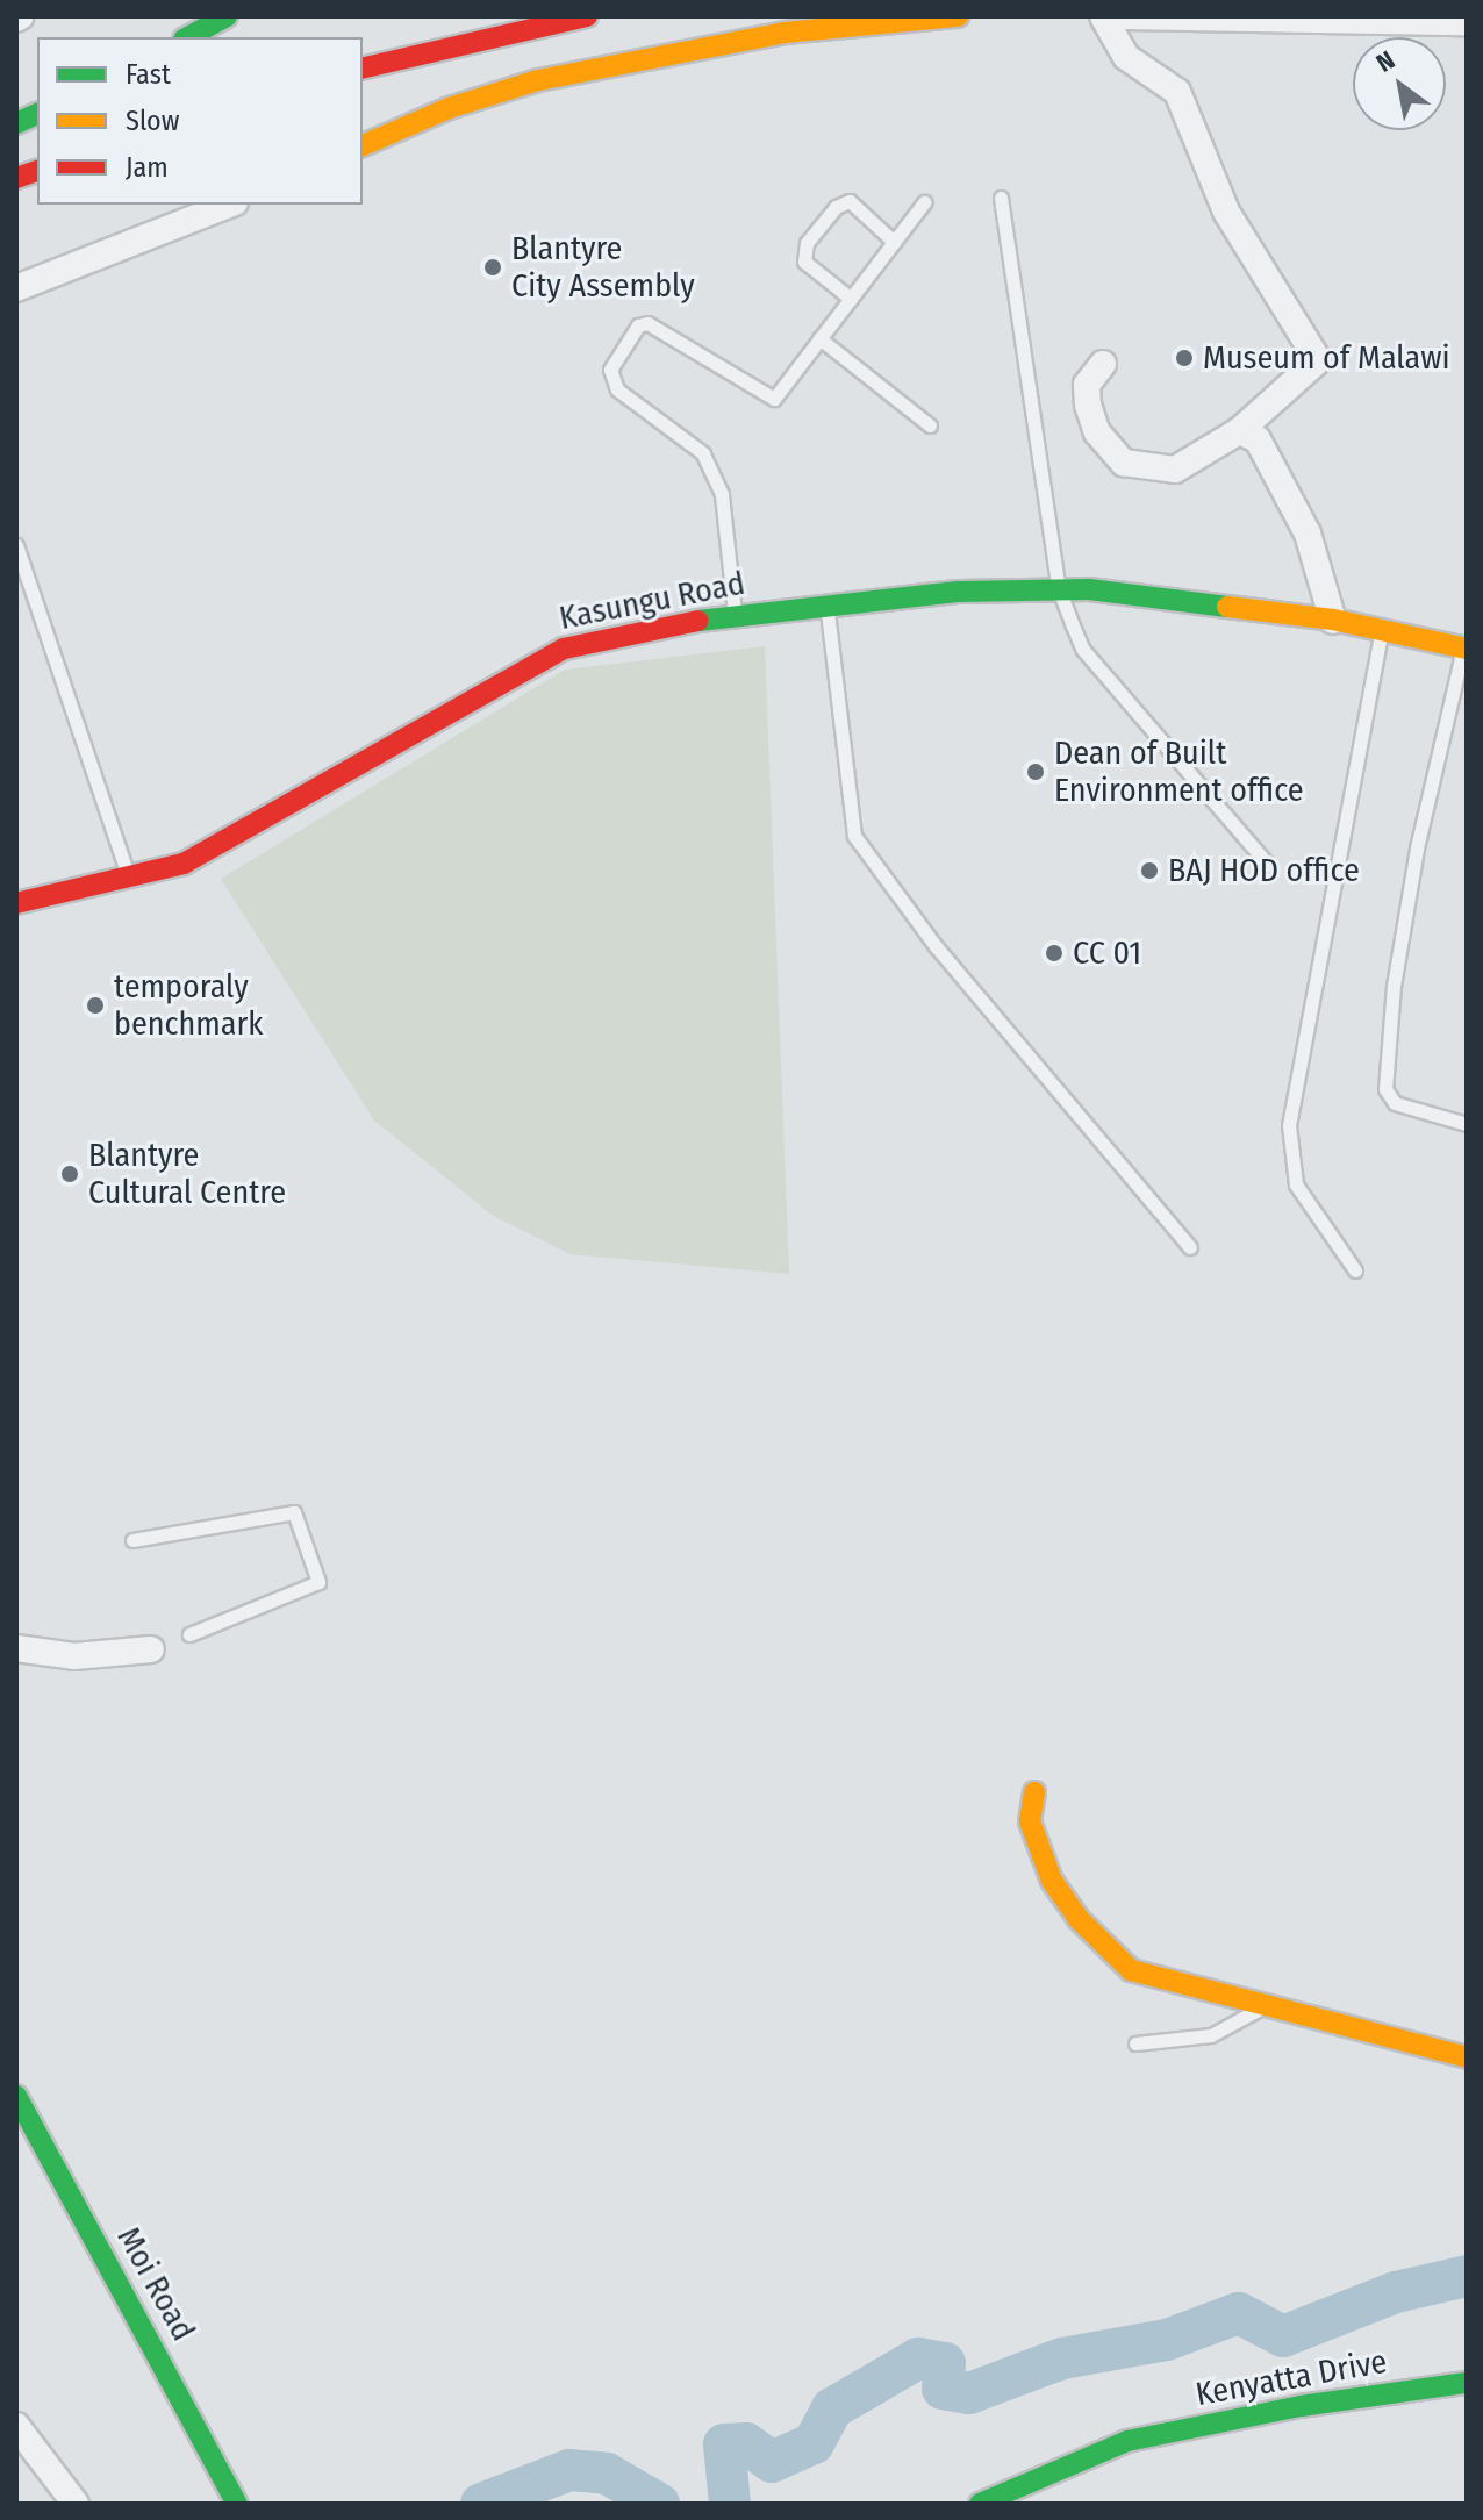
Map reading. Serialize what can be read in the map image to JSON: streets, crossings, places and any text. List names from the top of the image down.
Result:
{
  "streets": {
    "main road": ["Kasungu Road", "Moi Road", "Kenyatta Drive"]
  },
  "places": [
    "Blantyre City Assembly",
    "Museum of Malawi",
    "Dean of Built Environment office",
    "BAJ HOD office",
    "CC 01",
    "temporaly benchmark",
    "Blantyre Cultural Centre"
  ],
  "legend": ["Fast", "Slow", "Jam"],
  "north": "top left"
}
